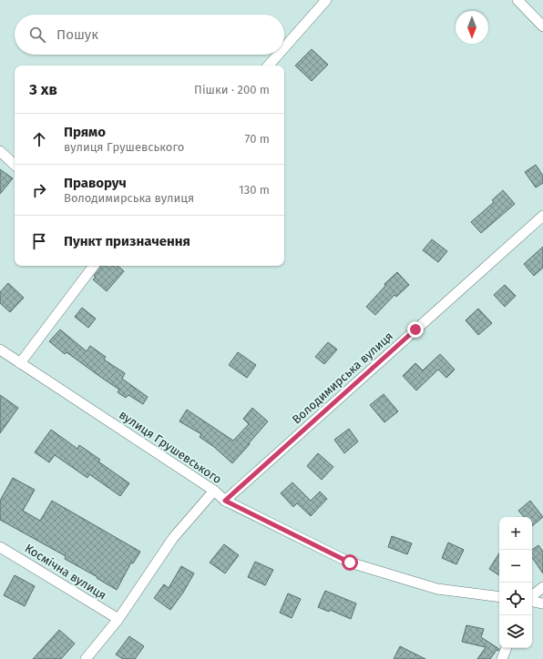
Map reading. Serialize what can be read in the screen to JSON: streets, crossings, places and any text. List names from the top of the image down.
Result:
{
  "streets": {
    "street": ["Володимирська вулиця", "вулиця Грушевського", "Космічна вулиця"]
  },
  "crossings": [
    ["Володимирська вулиця", "вулиця Грушевського"]
  ],
  "north": "bottom",
  "page": {
    "search": "Пошук",
    "heading": ["3 хв", "Пішки · 200 m"],
    "list": [
      ["Прямо", "вулиця Грушевського", "70 m"],
      ["Праворуч", "Володимирська вулиця", "130 m"],
      "Пункт призначення"
    ],
    "map_buttons": ["+", "−"]
  }
}
